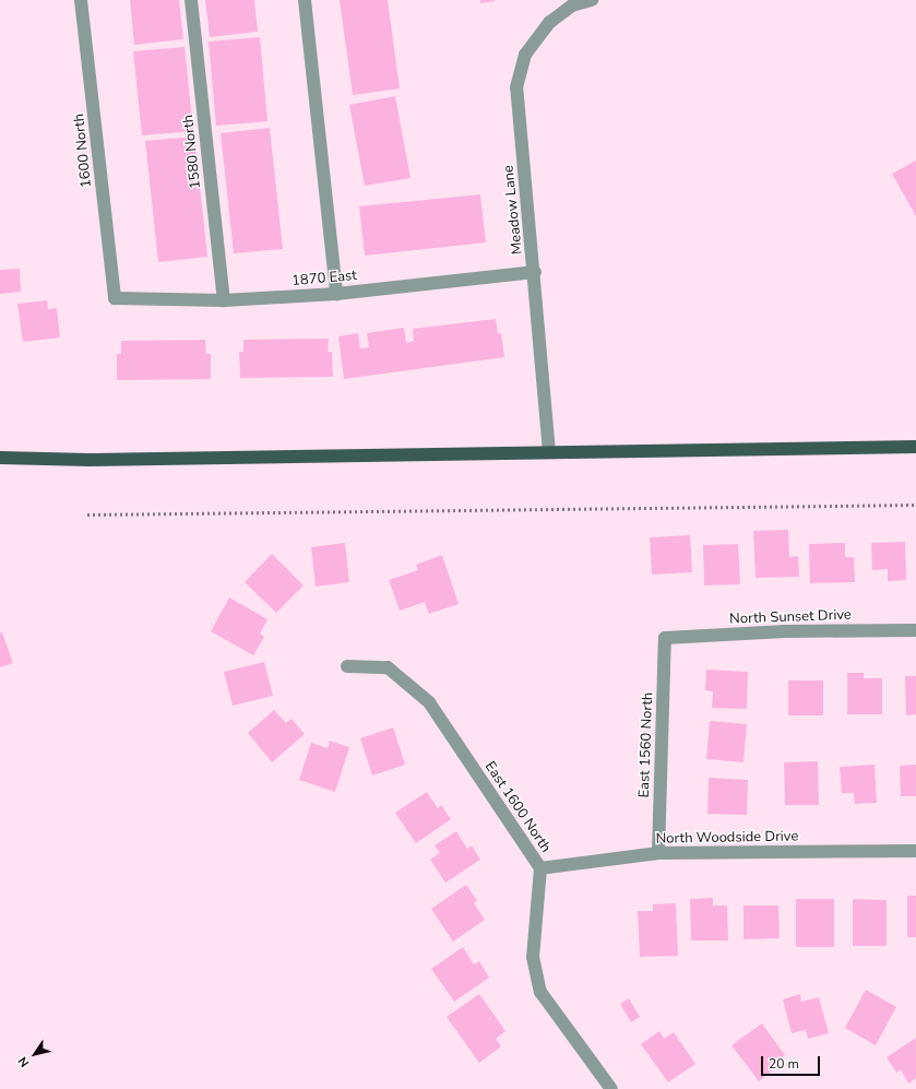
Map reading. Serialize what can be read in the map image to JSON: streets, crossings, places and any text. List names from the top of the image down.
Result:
{
  "streets": {
    "street": [
      "1600 North",
      "1580 North",
      "Meadow Lane",
      "1870 East",
      "North Sunset Drive",
      "East 1560 North",
      "East 1600 North",
      "North Woodside Drive"
    ]
  },
  "crossings": [
    ["1600 North", "1870 East"],
    ["1580 North", "1870 East"],
    ["Meadow Lane", "1870 East"],
    ["North Sunset Drive", "East 1560 North"],
    ["East 1560 North", "North Woodside Drive"],
    ["East 1600 North", "North Woodside Drive"]
  ],
  "scale_bar": "20 m",
  "north": "bottom left"
}
